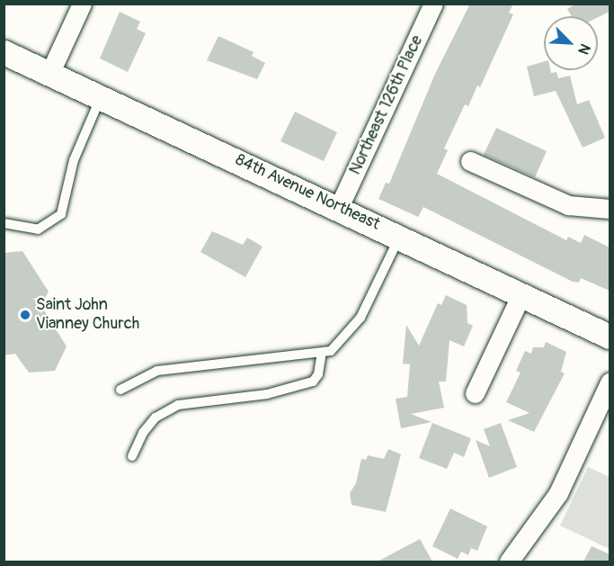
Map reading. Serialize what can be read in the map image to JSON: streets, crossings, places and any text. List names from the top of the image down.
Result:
{
  "streets": {
    "street": ["Northeast 126th Place", "84th Avenue Northeast"]
  },
  "crossings": [
    ["Northeast 126th Place", "84th Avenue Northeast"]
  ],
  "places": ["Saint John Vianney Church"],
  "north": "bottom right"
}
